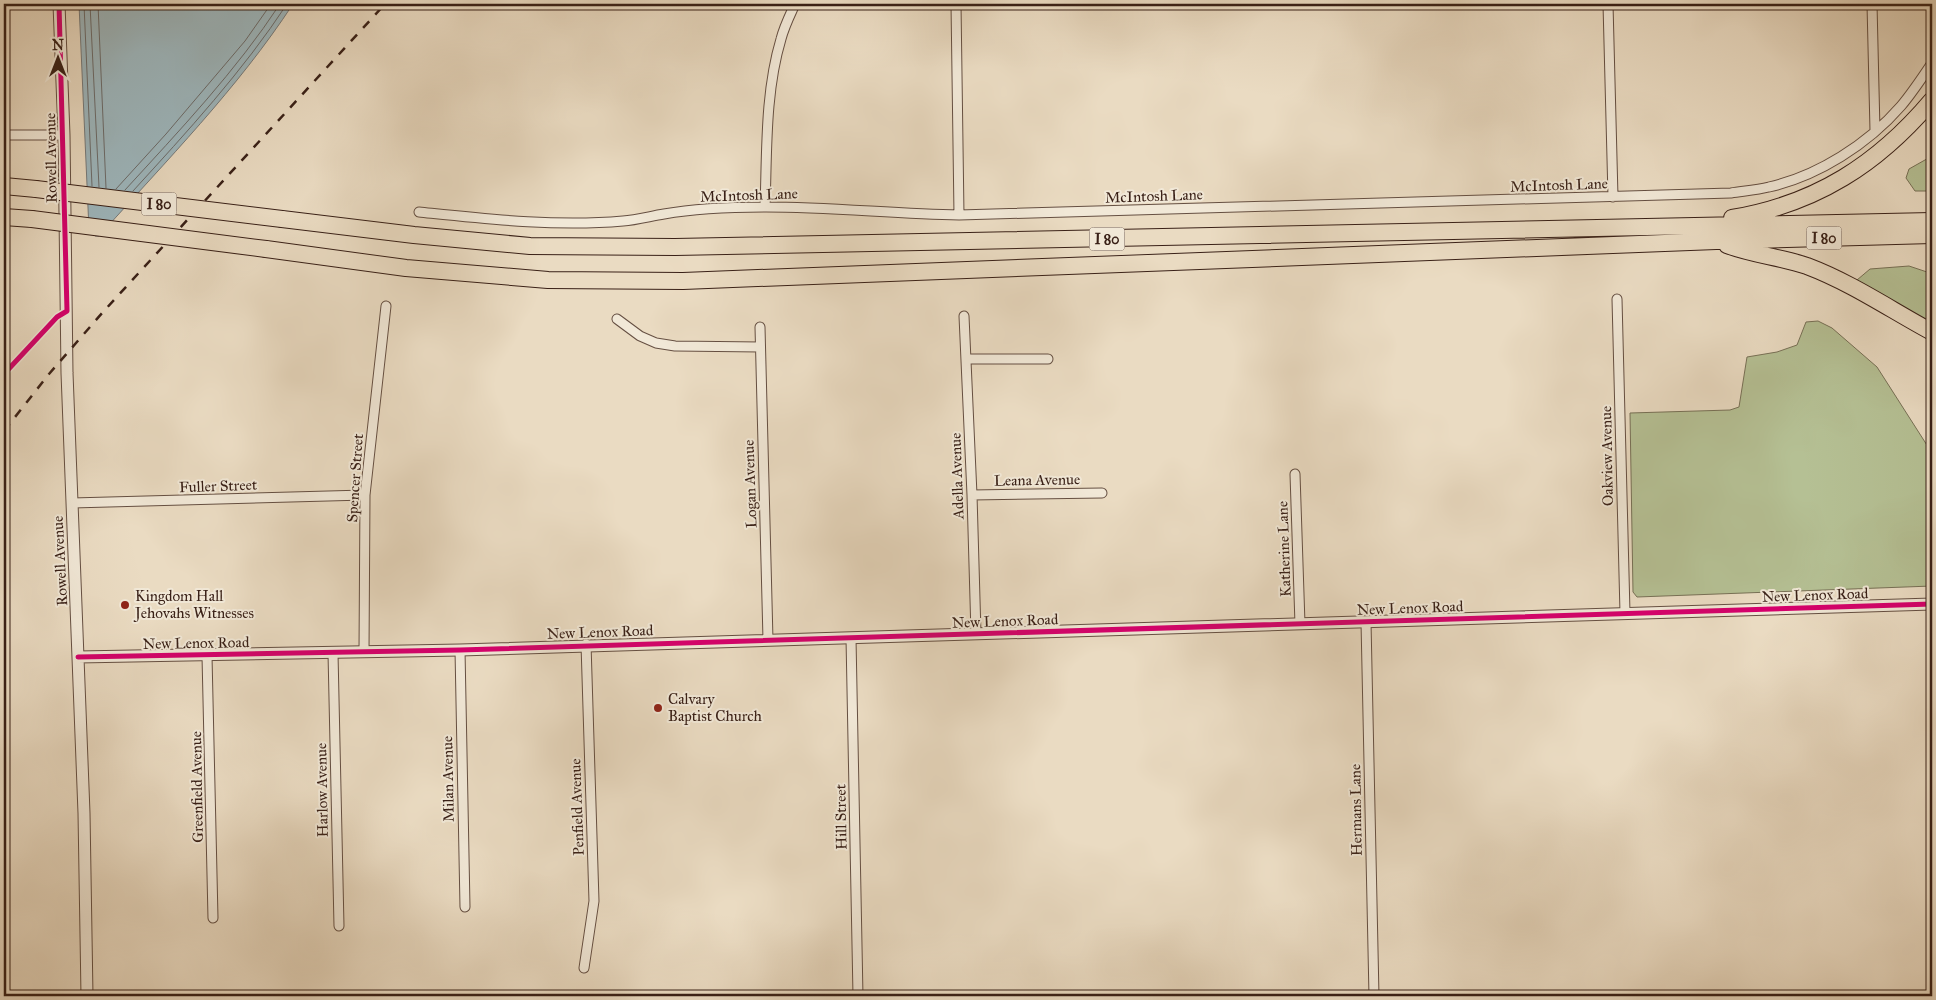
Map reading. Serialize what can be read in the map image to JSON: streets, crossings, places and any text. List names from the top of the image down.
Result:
{
  "streets": {
    "highway": ["I 80"],
    "street": [
      "Rowell Avenue",
      "McIntosh Lane",
      "Oakview Avenue",
      "Adella Avenue",
      "Spencer Street",
      "Leana Avenue",
      "Logan Avenue",
      "Fuller Street",
      "Katherine Lane",
      "New Lenox Road",
      "Milan Avenue",
      "Greenfield Avenue",
      "Harlow Avenue",
      "Penfield Avenue",
      "Hermans Lane",
      "Hill Street"
    ]
  },
  "crossings": [
    ["Rowell Avenue", "Fuller Street"],
    ["Rowell Avenue", "New Lenox Road"],
    ["Oakview Avenue", "New Lenox Road"],
    ["Adella Avenue", "Leana Avenue"],
    ["Adella Avenue", "New Lenox Road"],
    ["Spencer Street", "Fuller Street"],
    ["Spencer Street", "New Lenox Road"],
    ["Logan Avenue", "New Lenox Road"],
    ["Katherine Lane", "New Lenox Road"],
    ["New Lenox Road", "Milan Avenue"],
    ["New Lenox Road", "Greenfield Avenue"],
    ["New Lenox Road", "Harlow Avenue"],
    ["New Lenox Road", "Penfield Avenue"],
    ["New Lenox Road", "Hermans Lane"],
    ["New Lenox Road", "Hill Street"]
  ],
  "places": ["Kingdom Hall Jehovahs Witnesses", "Calvary Baptist Church"],
  "north": "top"
}
